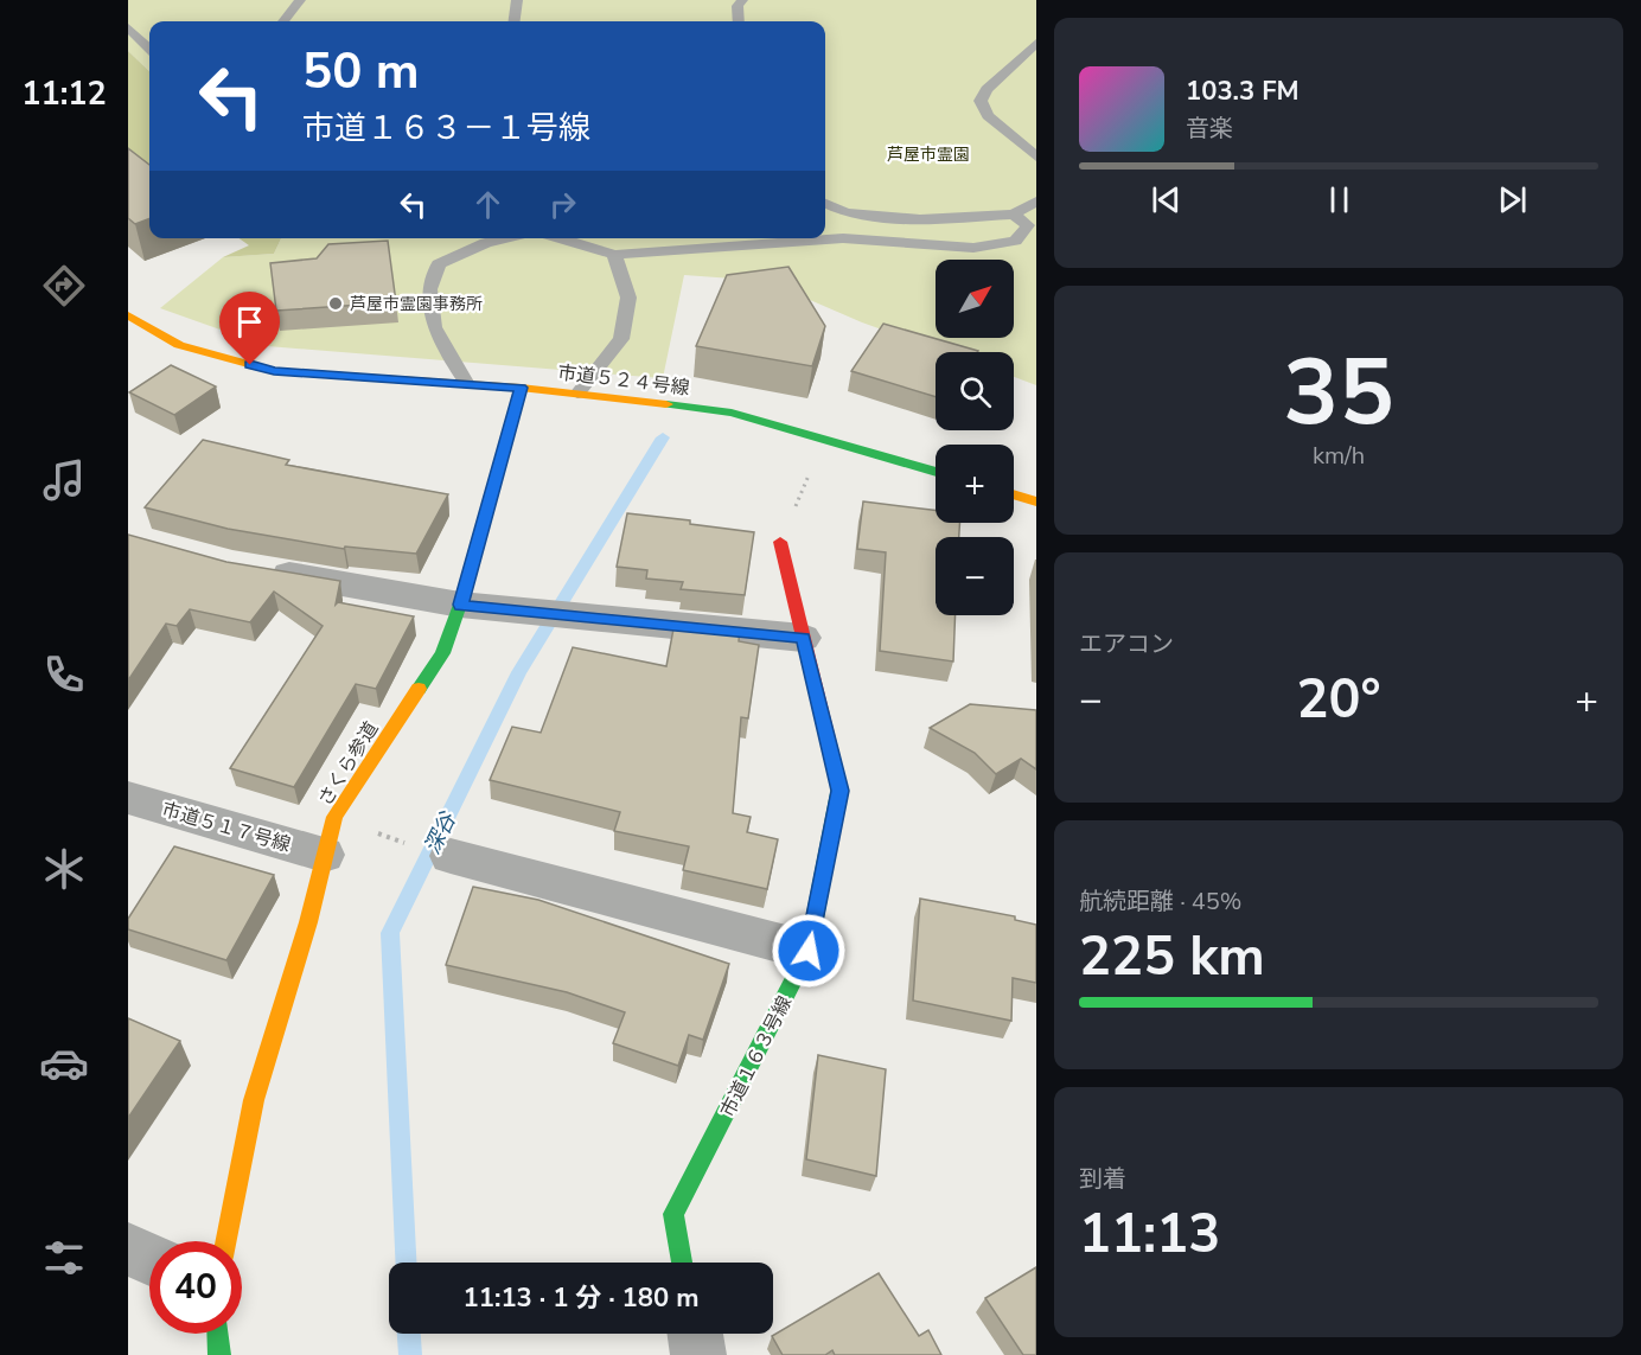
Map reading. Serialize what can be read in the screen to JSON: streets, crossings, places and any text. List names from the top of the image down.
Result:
{
  "streets": {
    "street": [
      "市道５２４号線",
      "さくら参道",
      "市道５１７号線",
      "市道１６３号線"
    ]
  },
  "crossings": [
    ["市道５２４号線", "さくら参道"],
    ["さくら参道", "市道５１７号線"]
  ],
  "water": ["深谷"],
  "parks": ["芦屋市霊園"],
  "places": ["芦屋市霊園事務所"],
  "north": "top right",
  "page": {
    "tabs": "11:12",
    "turn": ["50 m", "市道１６３－１号線"],
    "song": ["103.3 FM", "音楽"],
    "map_buttons": ["+", "−"],
    "tile": [
      ["35", "km/h"],
      "エアコン",
      ["航続距離 · 45%", "225 km"],
      ["到着", "11:13"]
    ],
    "heat": ["−", "20°", "+"],
    "limit": "40",
    "trip": "11:13 · 1 分 · 180 m"
  }
}
